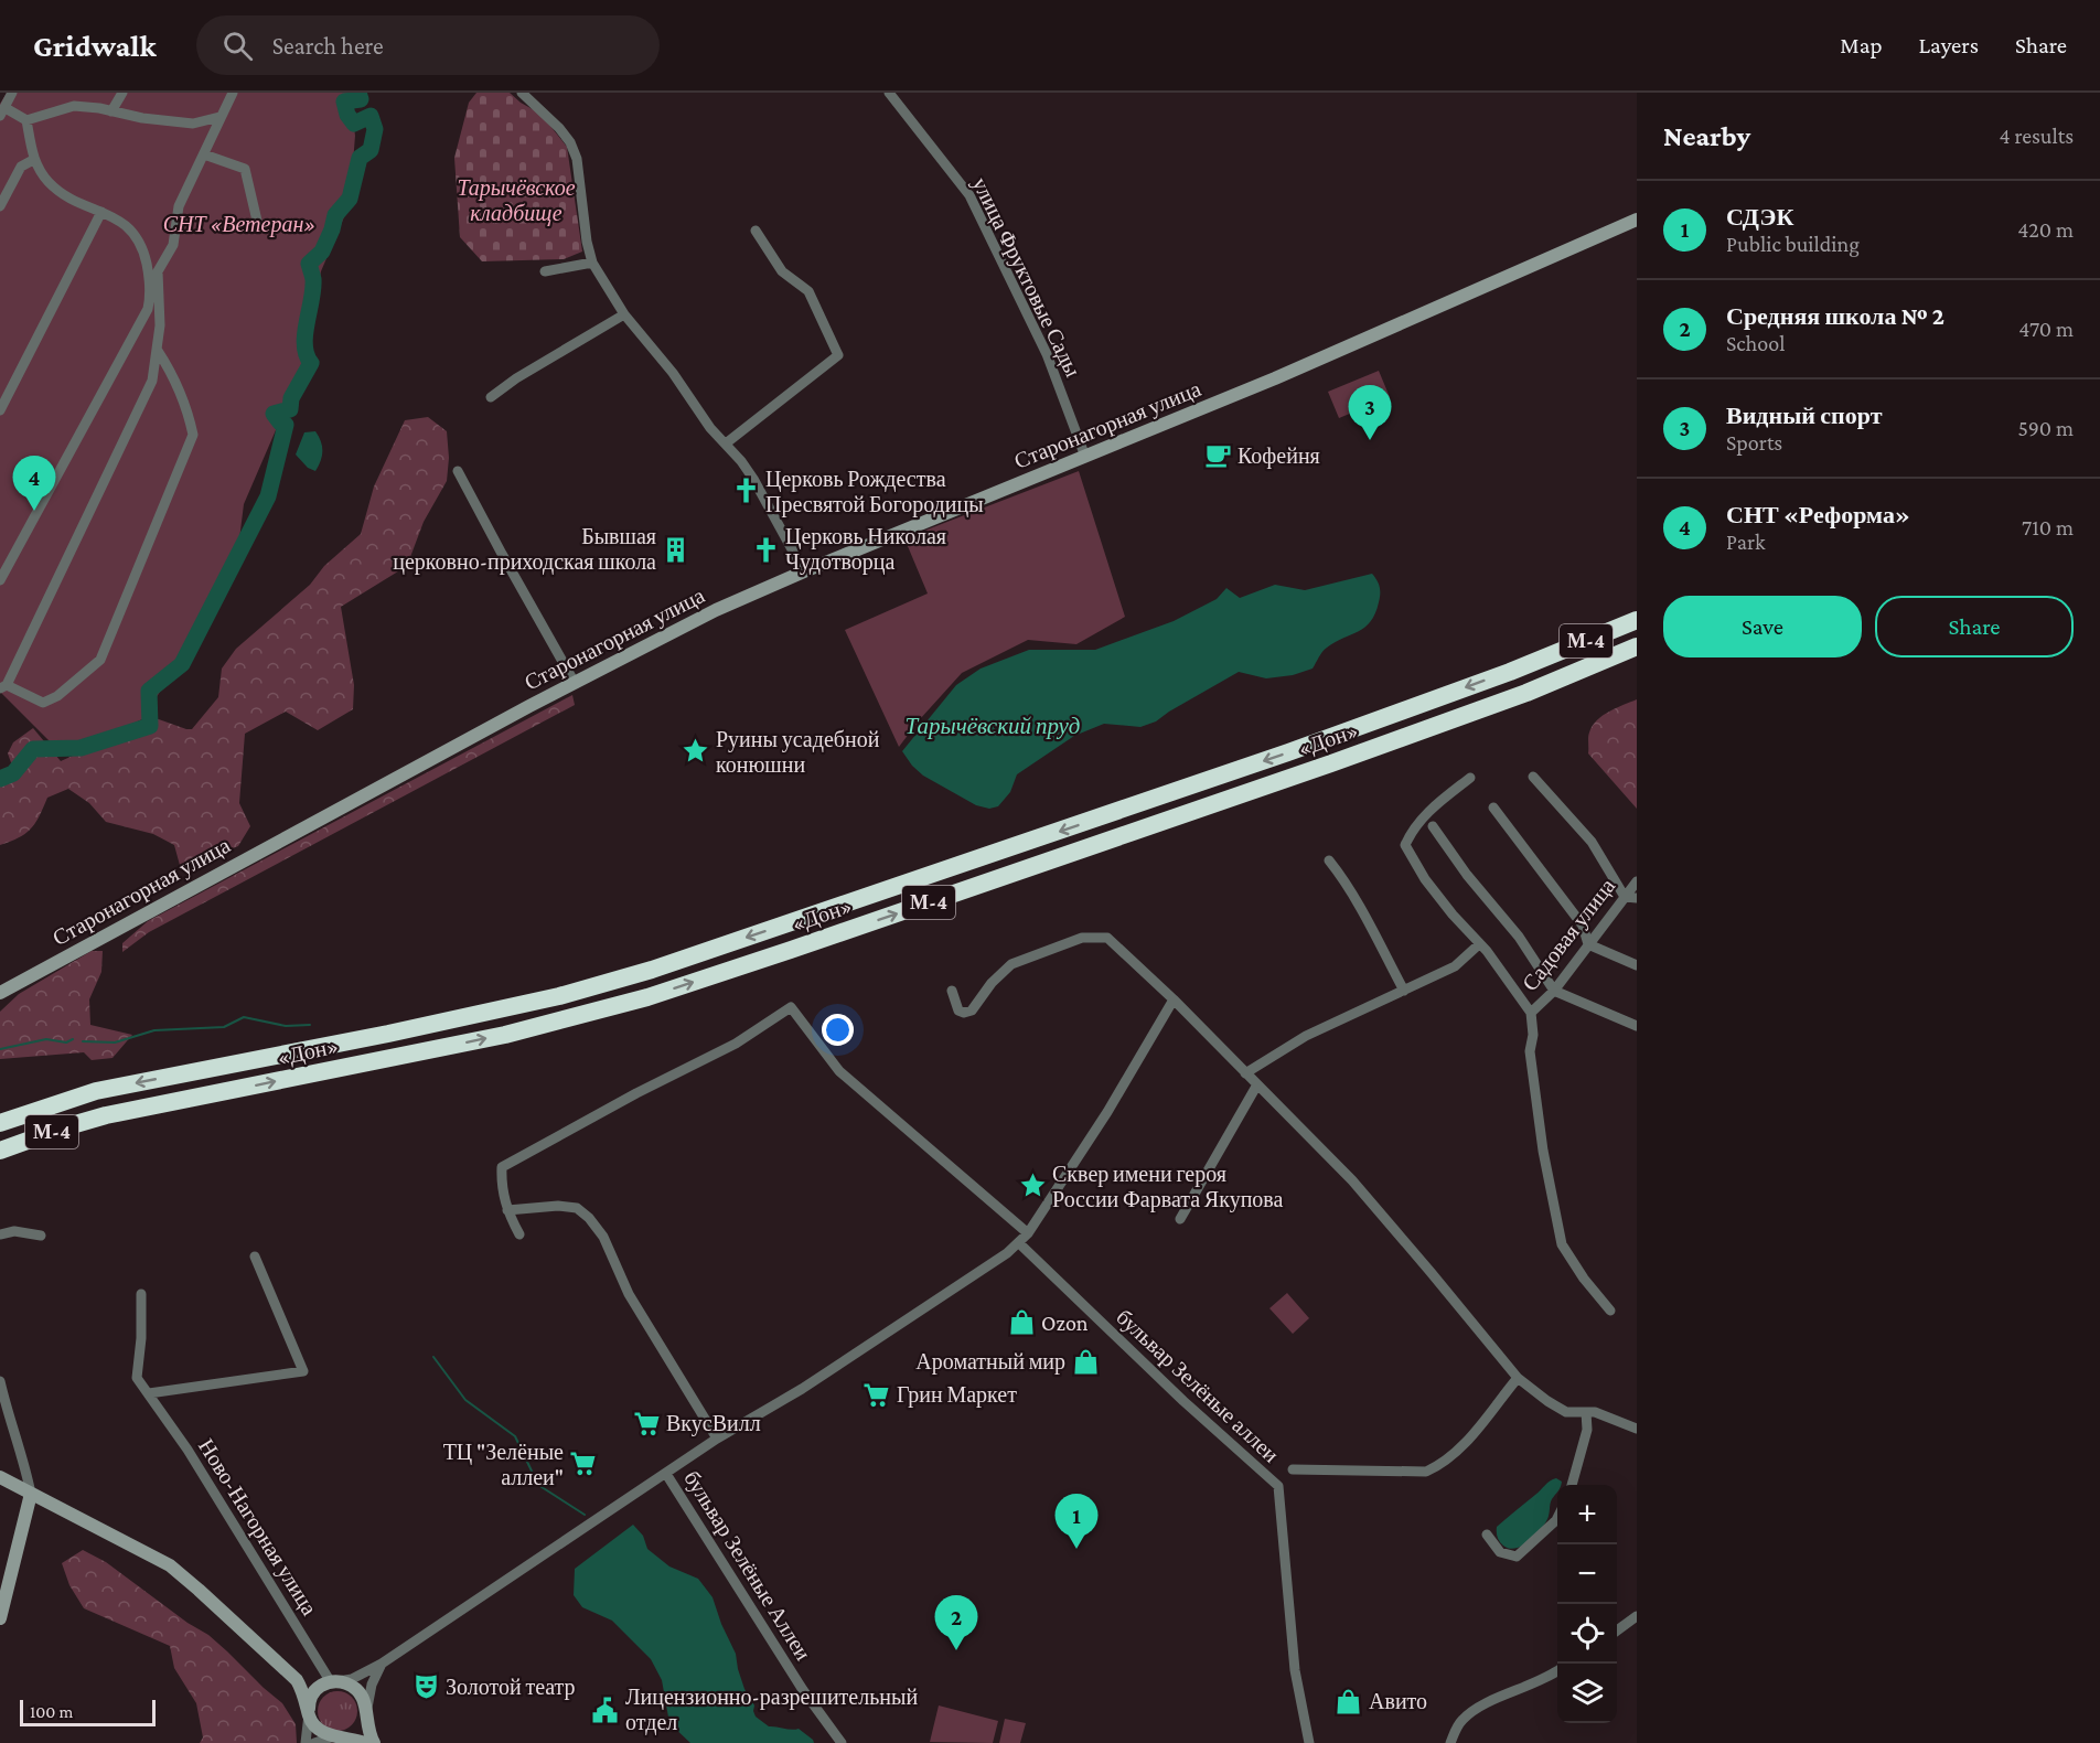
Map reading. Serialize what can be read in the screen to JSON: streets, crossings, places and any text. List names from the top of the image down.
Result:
{
  "streets": {
    "highway": ["М-4", "«Дон»"],
    "main road": ["Старонагорная улица"],
    "street": [
      "улица Фруктовые Сады",
      "Садовая улица",
      "бульвар Зелёные аллеи",
      "Ново-Нагорная улица",
      "бульвар Зелёные Аллеи"
    ]
  },
  "crossings": [
    ["улица Фруктовые Сады", "Старонагорная улица"]
  ],
  "water": ["Тарычёвский пруд"],
  "parks": ["Тарычёвское кладбище", "СНТ «Ветеран»"],
  "places": {
    "cafe": ["Кофейня"],
    "church": ["Церковь Рождества Пресвятой Богородицы", "Церковь Николая Чудотворца"],
    "building": ["Бывшая церковно-приходская школа"],
    "place": ["Руины усадебной конюшни", "Сквер имени героя России Фарвата Якупова"],
    "shop": ["Ozon", "Ароматный мир", "Авито"],
    "supermarket": ["Грин Маркет", "ВкусВилл", "ТЦ \"Зелёные аллеи\""],
    "theatre": ["Золотой театр"],
    "public building": ["Лицензионно-разрешительный отдел"]
  },
  "scale_bar": "100 m",
  "page": {
    "header": "Gridwalk",
    "search": "Search here",
    "nav": ["Map", "Layers", "Share"],
    "heading": ["Nearby", "4 results"],
    "list": [
      {
        "mark": "1",
        "name": "СДЭК",
        "note": "Public building",
        "value": "420 m"
      },
      {
        "mark": "2",
        "name": "Средняя школа № 2",
        "note": "School",
        "value": "470 m"
      },
      {
        "mark": "3",
        "name": "Видный спорт",
        "note": "Sports",
        "value": "590 m"
      },
      {
        "mark": "4",
        "name": "СНТ «Реформа»",
        "note": "Park",
        "value": "710 m"
      }
    ],
    "pins": [
      "3",
      "4",
      "1",
      "2"
    ],
    "buttons": ["Save", "Share"],
    "map_buttons": ["+", "−"],
    "scale": "100 m"
  }
}
